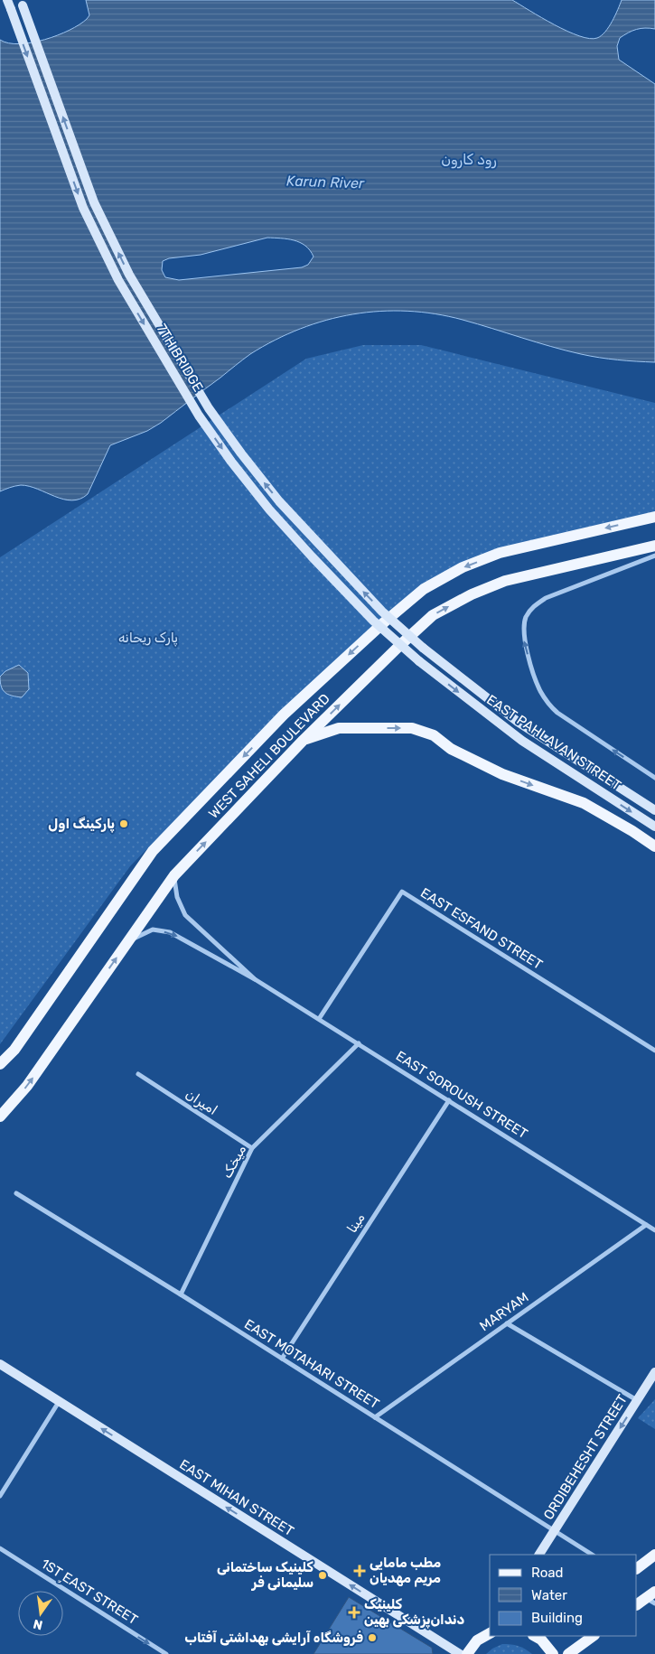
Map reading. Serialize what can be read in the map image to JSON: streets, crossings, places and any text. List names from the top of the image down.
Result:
{
  "streets": {
    "main road": [
      "7TH BRIDGE",
      "EAST PAHLAVAN STREET",
      "WEST SAHELI BOULEVARD",
      "ORDIBEHESHT STREET",
      "EAST MIHAN STREET"
    ],
    "street": [
      "EAST ESFAND STREET",
      "EAST SOROUSH STREET",
      "امیران",
      "میخک",
      "مینا",
      "MARYAM",
      "EAST MOTAHARI STREET",
      "1ST ٍEAST STREET"
    ]
  },
  "crossings": [
    ["7TH BRIDGE", "EAST PAHLAVAN STREET"],
    ["EAST ESFAND STREET", "EAST SOROUSH STREET"],
    ["EAST SOROUSH STREET", "میخک"],
    ["EAST SOROUSH STREET", "مینا"],
    ["EAST SOROUSH STREET", "MARYAM"],
    ["امیران", "میخک"],
    ["میخک", "EAST MOTAHARI STREET"],
    ["مینا", "EAST MOTAHARI STREET"],
    ["MARYAM", "EAST MOTAHARI STREET"],
    ["EAST MOTAHARI STREET", "ORDIBEHESHT STREET"]
  ],
  "one_way": ["ORDIBEHESHT STREET", "EAST MIHAN STREET", "1ST ٍEAST STREET"],
  "water": ["رود کارون", "Karun River"],
  "parks": ["پارک ریحانه"],
  "places": {
    "other": ["پارکینگ اول", "کلینیک ساختمانی سلیمانی فر", "فروشگاه آرایشی بهداشتی آفتاب"],
    "health": ["مطب مامایی مریم مهدیان", "کلینیک دندان‌پزشکی بهین"]
  },
  "legend": ["Road", "Water", "Building"],
  "north": "bottom"
}
